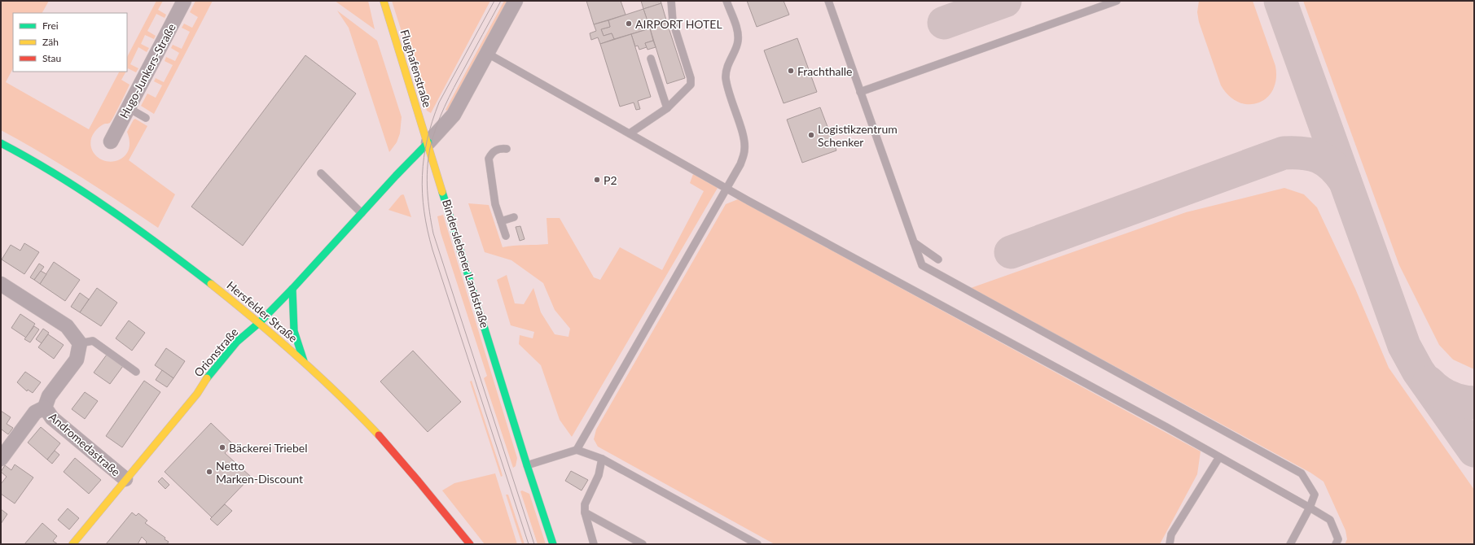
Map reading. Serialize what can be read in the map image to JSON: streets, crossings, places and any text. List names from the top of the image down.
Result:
{
  "streets": {
    "street": [
      "Flughafenstraße",
      "Hugo-Junkers-Straße",
      "Binderslebener Landstraße",
      "Hersfelder Straße",
      "Orionstraße",
      "Andromedastraße"
    ]
  },
  "crossings": [
    ["Flughafenstraße", "Binderslebener Landstraße"],
    ["Flughafenstraße", "Orionstraße"],
    ["Binderslebener Landstraße", "Orionstraße"],
    ["Hersfelder Straße", "Orionstraße"],
    ["Orionstraße", "Andromedastraße"]
  ],
  "places": [
    "AIRPORT HOTEL",
    "Frachthalle",
    "Logistikzentrum Schenker",
    "P2",
    "Bäckerei Triebel",
    "Netto Marken-Discount"
  ],
  "legend": ["Frei", "Zäh", "Stau"]
}
